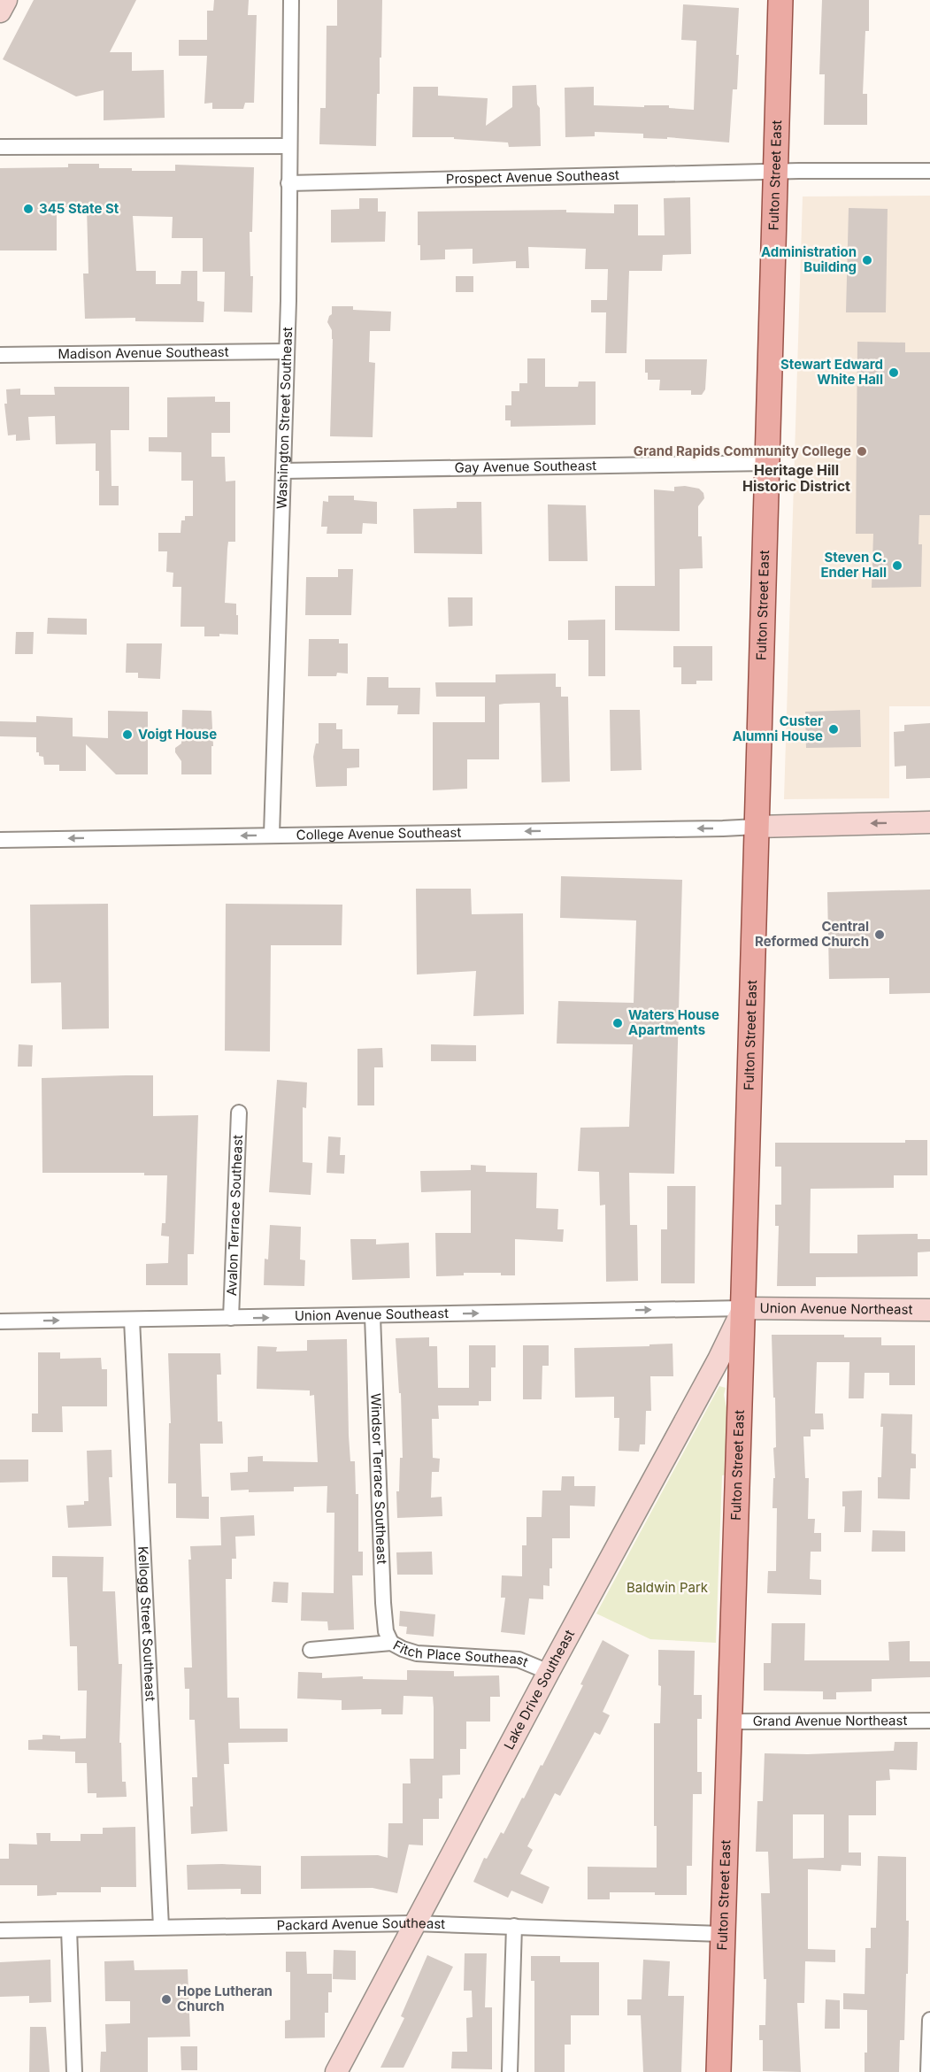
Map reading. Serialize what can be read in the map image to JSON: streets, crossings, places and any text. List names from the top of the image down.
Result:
{
  "streets": {
    "main road": ["Fulton Street East", "Union Avenue Northeast", "Lake Drive Southeast"],
    "street": [
      "Prospect Avenue Southeast",
      "Madison Avenue Southeast",
      "Washington Street Southeast",
      "Gay Avenue Southeast",
      "College Avenue Southeast",
      "Avalon Terrace Southeast",
      "Union Avenue Southeast",
      "Windsor Terrace Southeast",
      "Kellogg Street Southeast",
      "Fitch Place Southeast",
      "Grand Avenue Northeast",
      "Packard Avenue Southeast"
    ]
  },
  "crossings": [
    ["Fulton Street East", "Prospect Avenue Southeast"],
    ["Fulton Street East", "Gay Avenue Southeast"],
    ["Fulton Street East", "College Avenue Southeast"],
    ["Fulton Street East", "Union Avenue Northeast"],
    ["Fulton Street East", "Union Avenue Southeast"],
    ["Fulton Street East", "Lake Drive Southeast"],
    ["Fulton Street East", "Grand Avenue Northeast"],
    ["Fulton Street East", "Packard Avenue Southeast"],
    ["Prospect Avenue Southeast", "Washington Street Southeast"],
    ["Madison Avenue Southeast", "Washington Street Southeast"],
    ["Washington Street Southeast", "Gay Avenue Southeast"],
    ["Washington Street Southeast", "College Avenue Southeast"],
    ["Avalon Terrace Southeast", "Union Avenue Southeast"],
    ["Union Avenue Northeast", "Union Avenue Southeast"],
    ["Union Avenue Northeast", "Lake Drive Southeast"],
    ["Union Avenue Southeast", "Windsor Terrace Southeast"],
    ["Union Avenue Southeast", "Kellogg Street Southeast"],
    ["Union Avenue Southeast", "Lake Drive Southeast"],
    ["Windsor Terrace Southeast", "Fitch Place Southeast"],
    ["Kellogg Street Southeast", "Packard Avenue Southeast"],
    ["Fitch Place Southeast", "Lake Drive Southeast"],
    ["Lake Drive Southeast", "Packard Avenue Southeast"]
  ],
  "one_way": ["College Avenue Southeast", "Union Avenue Southeast"],
  "districts": ["Heritage Hill Historic District"],
  "parks": ["Baldwin Park"],
  "places": [
    "345 State St",
    "Administration Building",
    "Stewart Edward White Hall",
    "Grand Rapids Community College",
    "Steven C. Ender Hall",
    "Custer Alumni House",
    "Voigt House",
    "Central Reformed Church",
    "Waters House Apartments",
    "Hope Lutheran Church"
  ]
}
